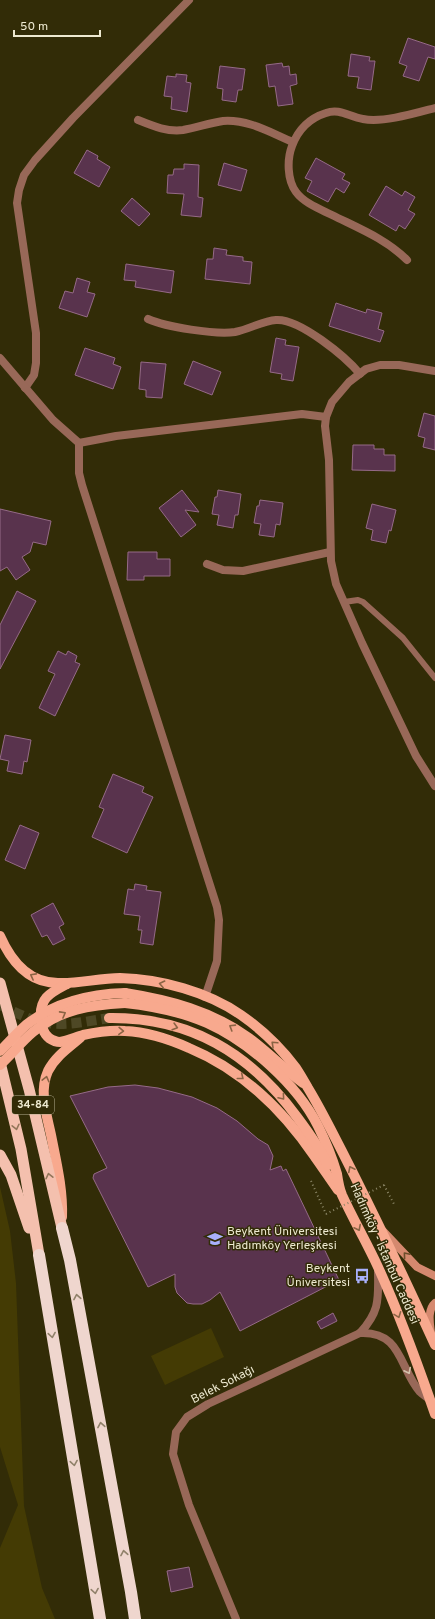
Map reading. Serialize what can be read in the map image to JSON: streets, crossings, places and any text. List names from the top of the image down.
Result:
{
  "streets": {
    "highway": ["34-84"],
    "main road": ["Hadımköy - İstanbul Caddesi"],
    "street": ["Belek Sokağı"]
  },
  "crossings": [
    ["Hadımköy - İstanbul Caddesi", "Belek Sokağı"]
  ],
  "places": {
    "school or university": ["Beykent Üniversitesi Hadımköy Yerleşkesi"],
    "bus stop": ["Beykent Üniversitesi"]
  },
  "scale_bar": "50 m"
}
